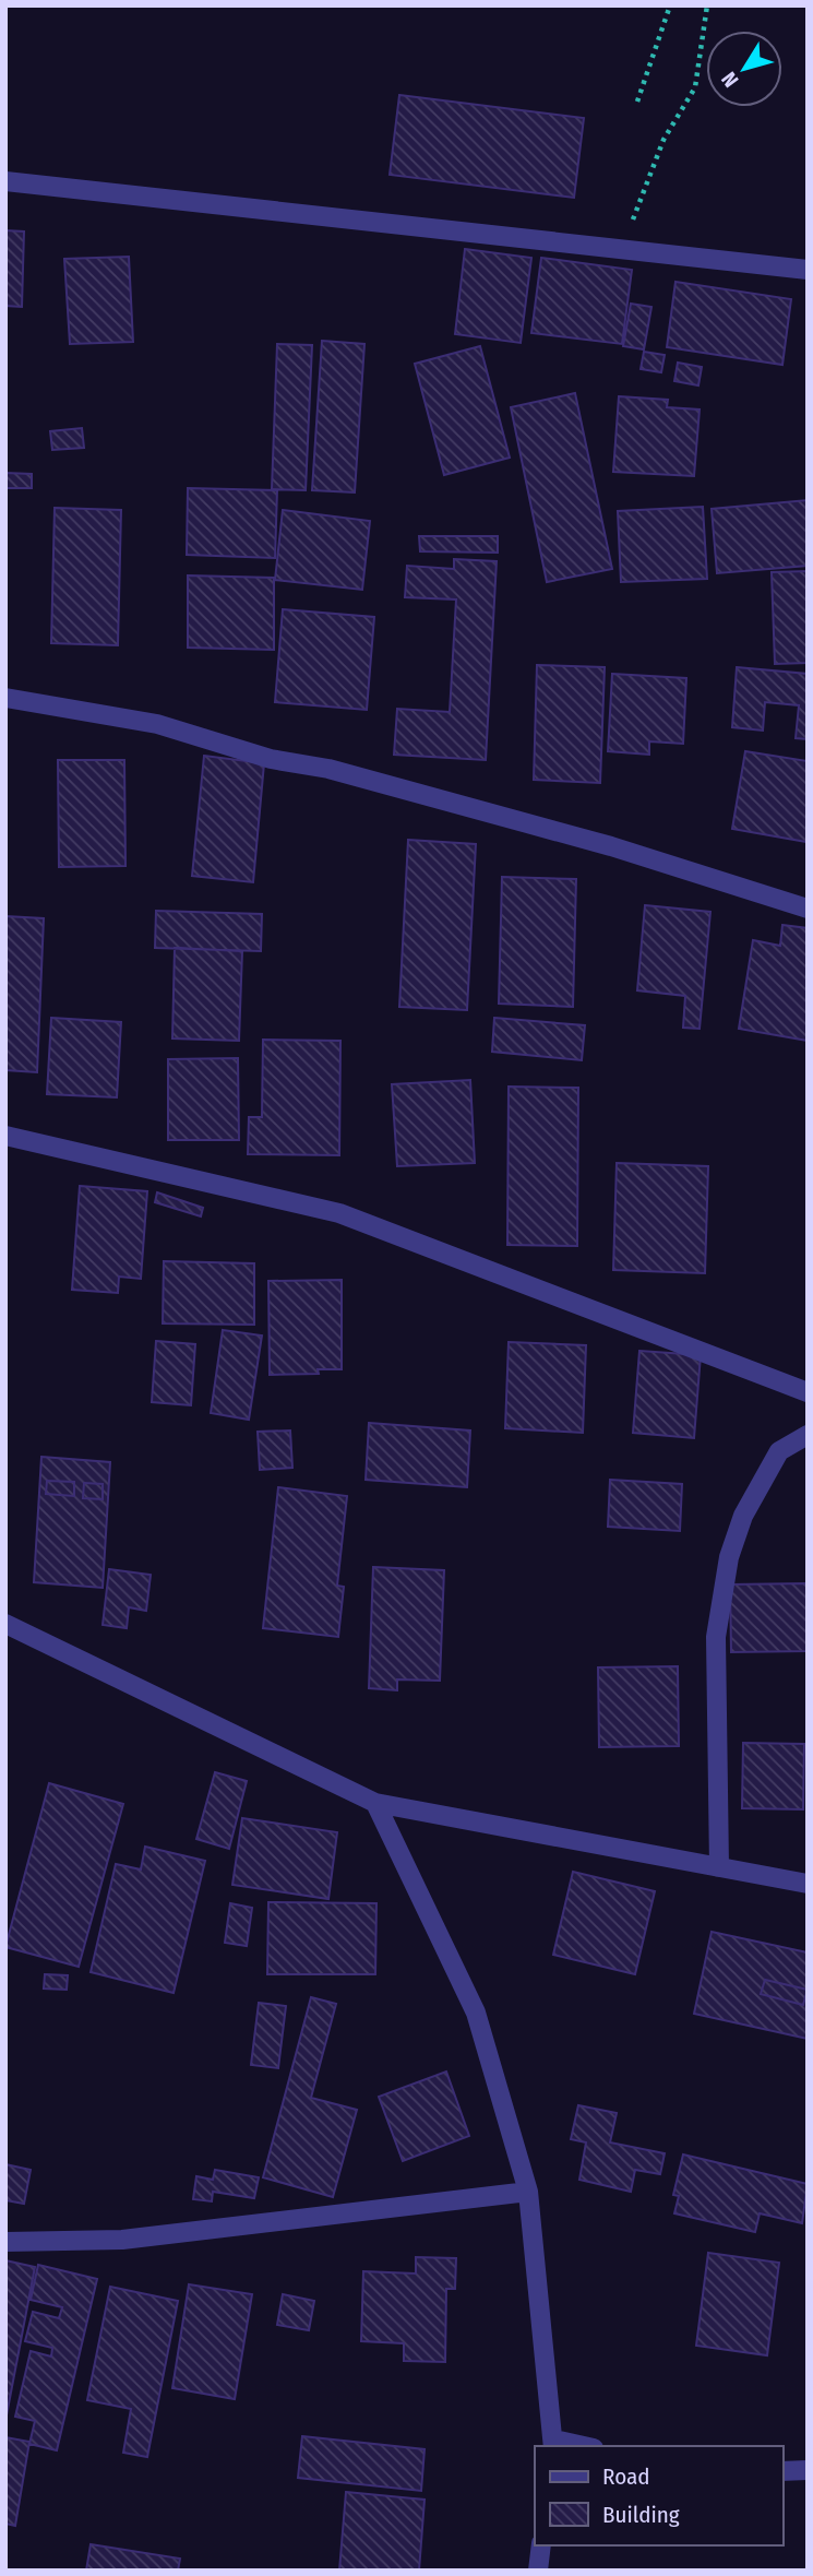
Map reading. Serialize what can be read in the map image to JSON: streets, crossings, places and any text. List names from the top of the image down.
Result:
{
  "legend": ["Road", "Building"],
  "north": "bottom left"
}
